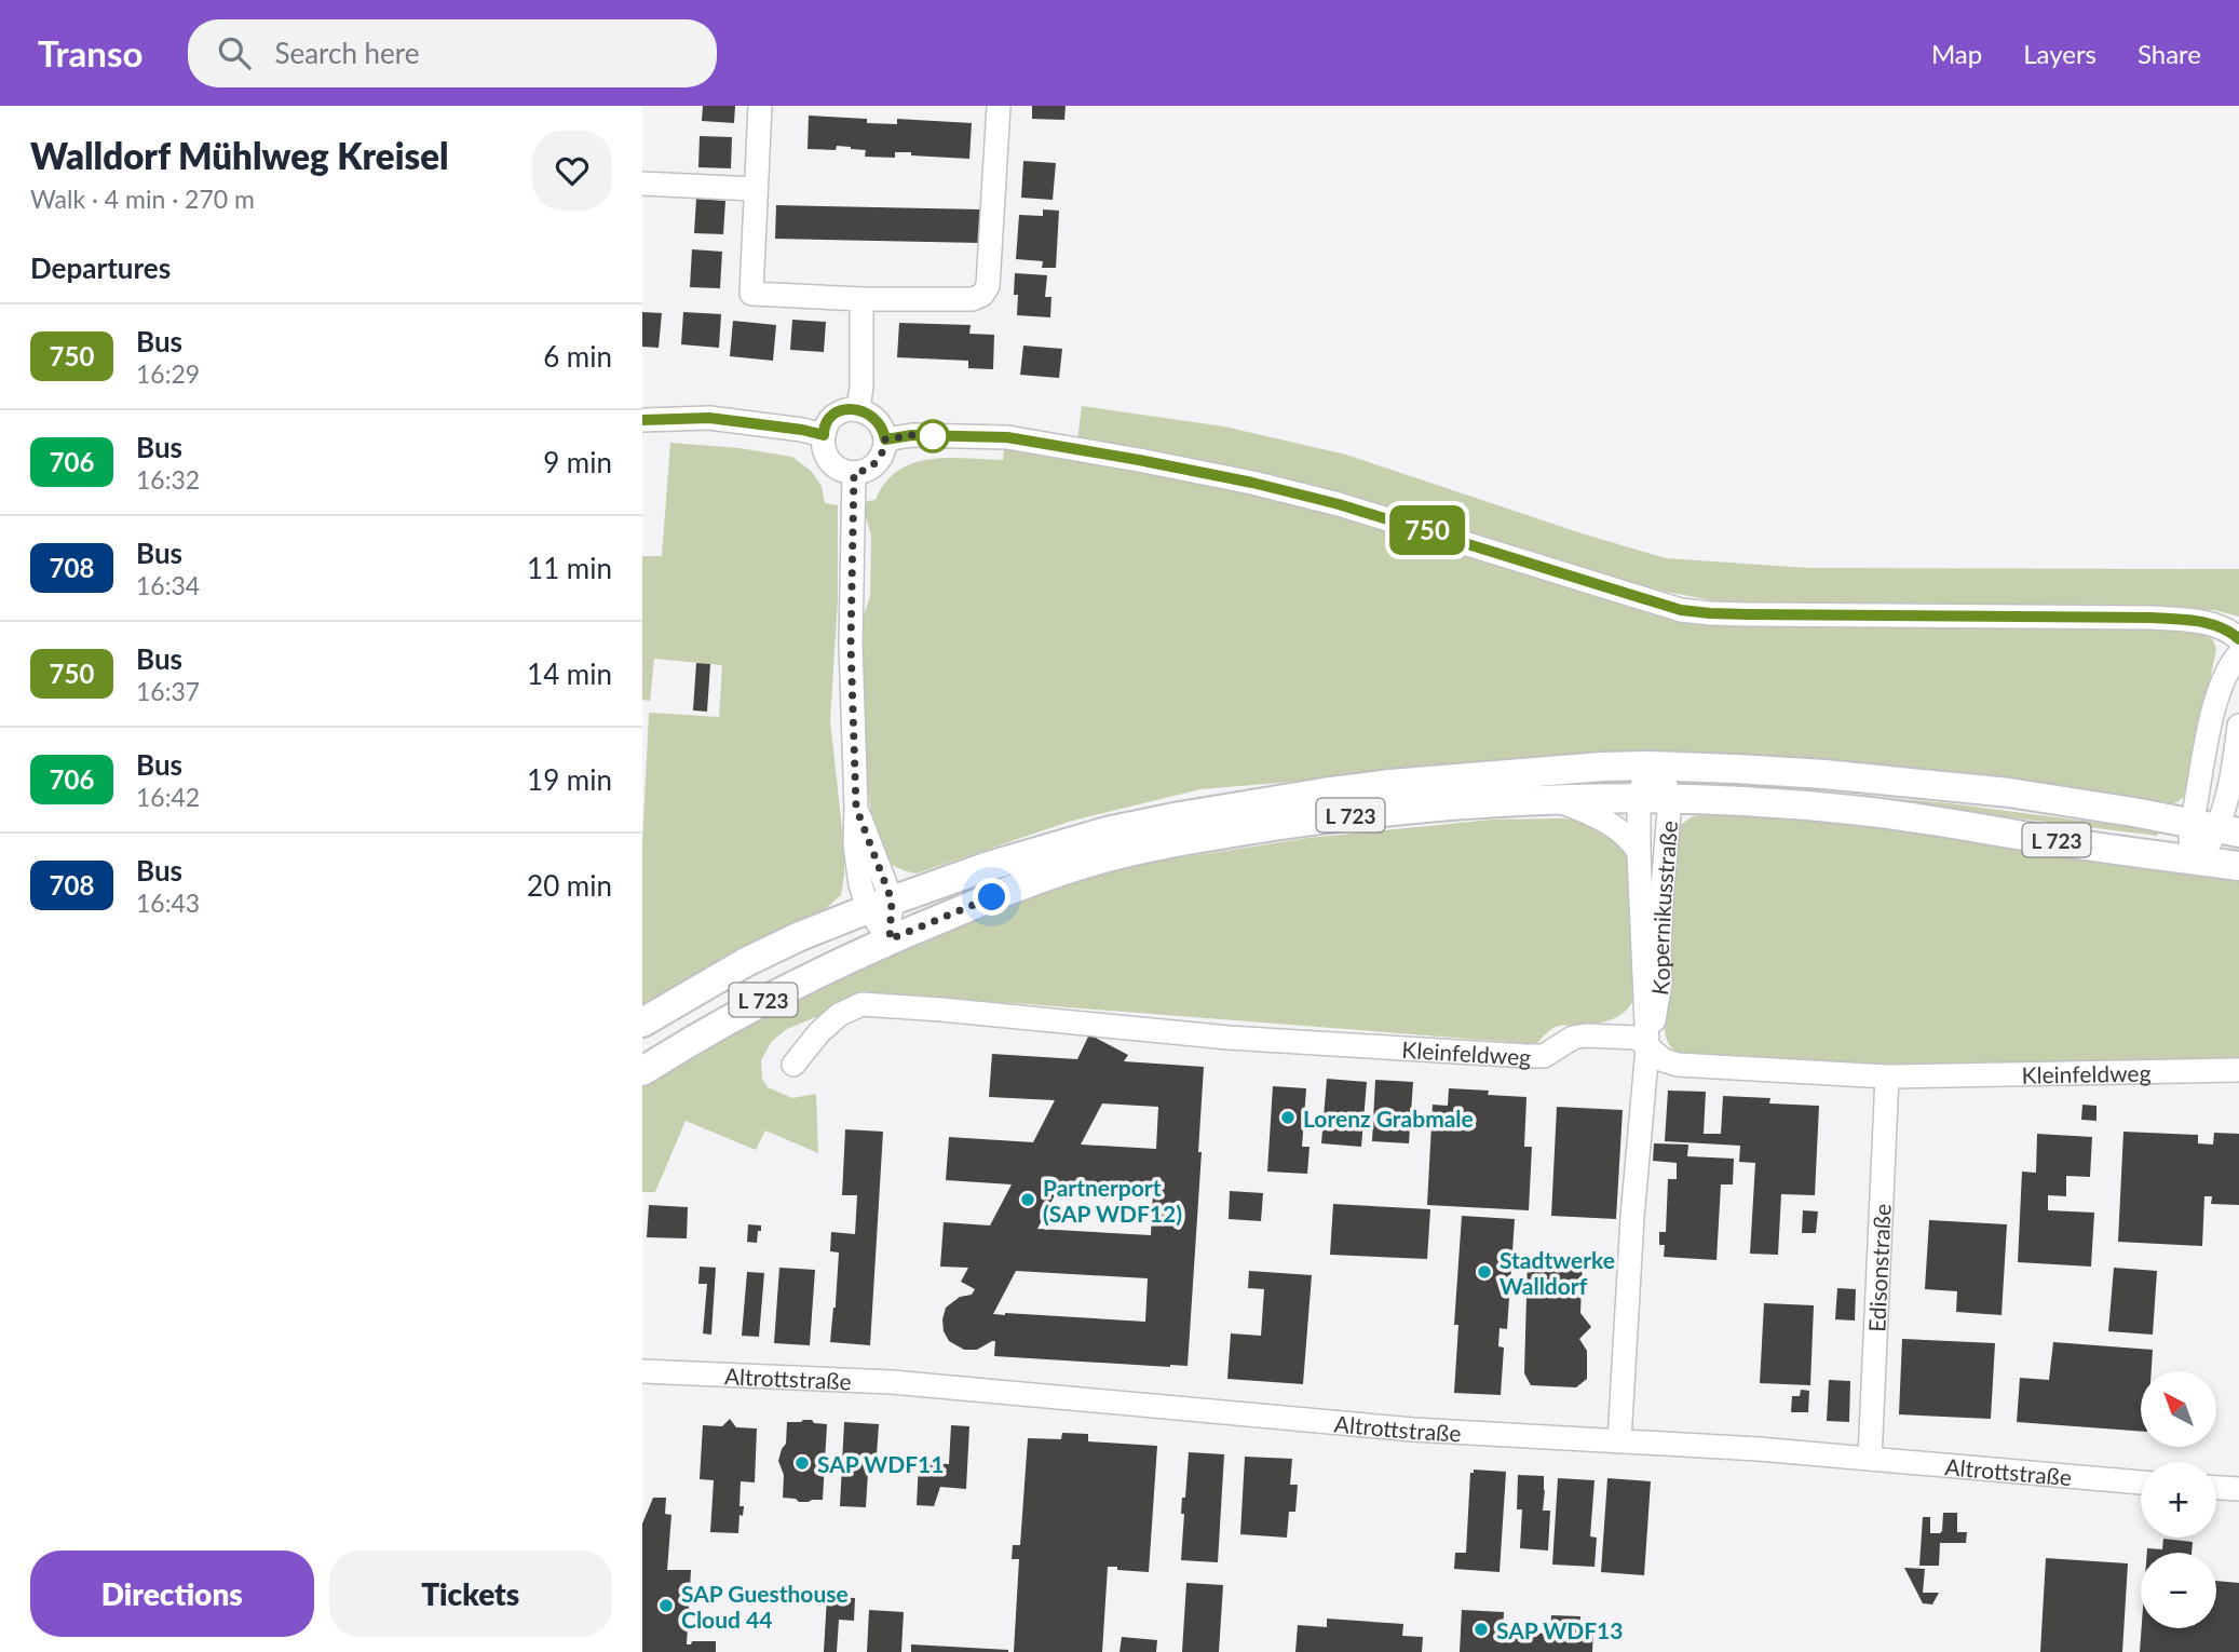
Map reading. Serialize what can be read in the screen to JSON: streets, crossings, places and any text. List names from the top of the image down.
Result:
{
  "streets": {
    "main road": ["L 723"],
    "street": [
      "Kopernikusstraße",
      "Kleinfeldweg",
      "Edisonstraße",
      "Altrottstraße"
    ]
  },
  "crossings": [
    ["L 723", "Kopernikusstraße"],
    ["Kopernikusstraße", "Kleinfeldweg"],
    ["Kopernikusstraße", "Altrottstraße"],
    ["Kleinfeldweg", "Edisonstraße"],
    ["Edisonstraße", "Altrottstraße"]
  ],
  "places": [
    "Lorenz Grabmale",
    "Partnerport (SAP WDF12)",
    "Stadtwerke Walldorf",
    "SAP WDF11",
    "SAP Guesthouse Cloud 44",
    "SAP WDF13"
  ],
  "lines": ["bus line 750"],
  "north": "top left",
  "page": {
    "header": "Transo",
    "search": "Search here",
    "nav": ["Map", "Layers", "Share"],
    "heading": [
      ["Walldorf Mühlweg Kreisel", "Walk · 4 min · 270 m"],
      "Departures"
    ],
    "on_map": "750",
    "list": [
      {
        "mark": "750",
        "name": "Bus",
        "note": "16:29",
        "value": "6 min"
      },
      {
        "mark": "706",
        "name": "Bus",
        "note": "16:32",
        "value": "9 min"
      },
      {
        "mark": "708",
        "name": "Bus",
        "note": "16:34",
        "value": "11 min"
      },
      {
        "mark": "750",
        "name": "Bus",
        "note": "16:37",
        "value": "14 min"
      },
      {
        "mark": "706",
        "name": "Bus",
        "note": "16:42",
        "value": "19 min"
      },
      {
        "mark": "708",
        "name": "Bus",
        "note": "16:43",
        "value": "20 min"
      }
    ],
    "map_buttons": ["+", "−"],
    "buttons": ["Directions", "Tickets"]
  }
}
